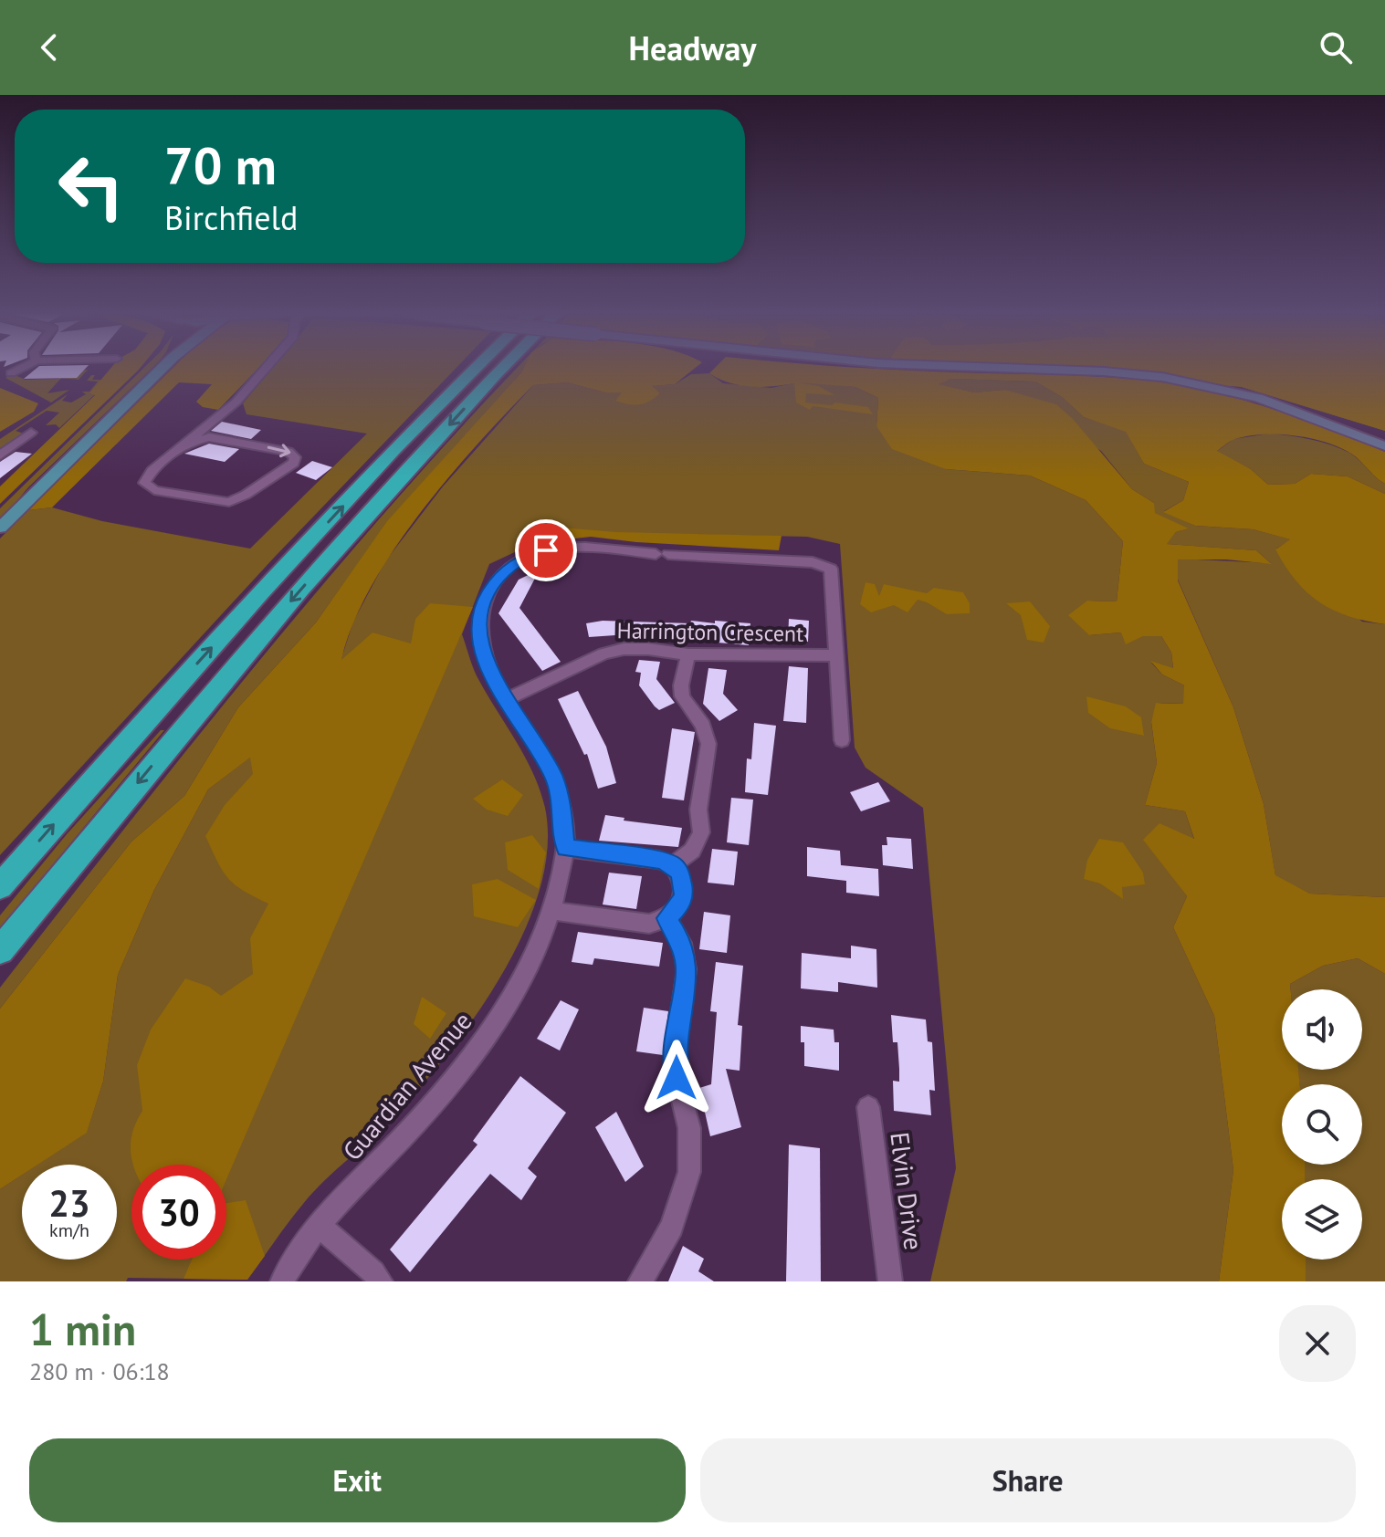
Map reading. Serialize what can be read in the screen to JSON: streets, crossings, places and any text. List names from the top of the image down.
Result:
{
  "streets": {
    "street": ["Harrington Crescent", "Guardian Avenue", "Elvin Drive"]
  },
  "crossings": [
    ["Harrington Crescent", "Guardian Avenue"]
  ],
  "page": {
    "header": "Headway",
    "turn": ["70 m", "Birchfield"],
    "speed": "23 km/h",
    "limit": "30",
    "heading": ["1 min", "280 m · 06:18"],
    "buttons": ["Exit", "Share"]
  }
}
